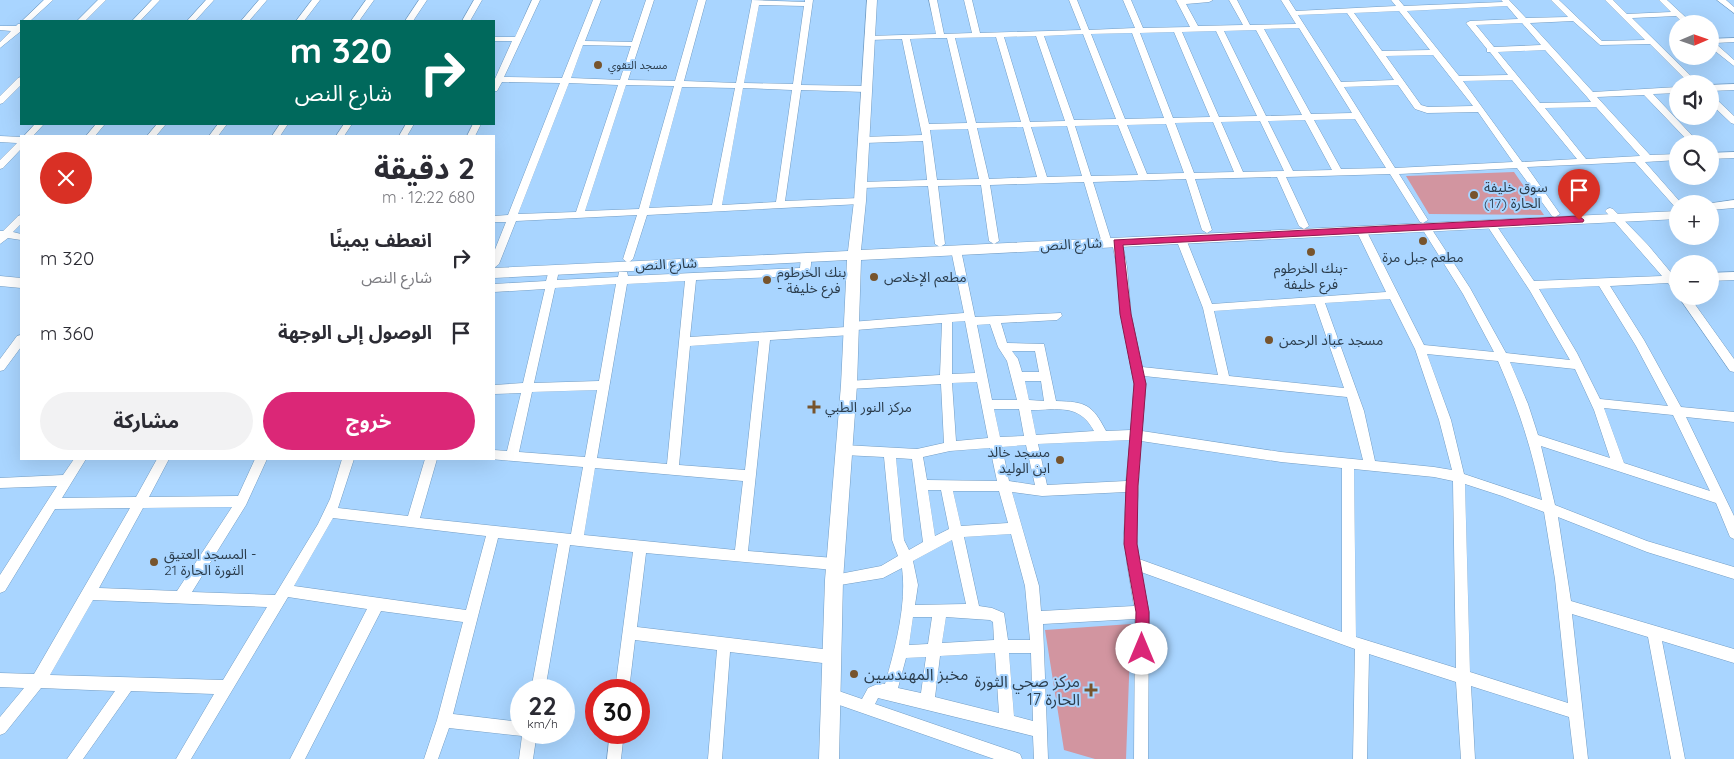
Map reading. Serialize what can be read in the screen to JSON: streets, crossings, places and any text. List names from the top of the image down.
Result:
{
  "streets": {
    "main road": ["شارع النص"]
  },
  "places": {
    "other": [
      "مسجد التقوي",
      "سوق خليفة الحارة (17)",
      "مطعم جبل مرة",
      "بنك الخرطوم- فرع خليفة",
      "مطعم الإخلاص",
      "بنك الخرطوم - فرع خليفة",
      "مسجد عباد الرحمن",
      "مسجد خالد ابن الوليد",
      "المسجد العتيق - الثورة الحارة 21",
      "مخبز المهندسين"
    ],
    "health": ["مركز النور الطبي", "مركز صحي الثورة الحارة 17"]
  },
  "north": "right",
  "page": {
    "map_buttons": ["+", "−"],
    "turn": ["320 m", "شارع النص"],
    "heading": ["2 دقيقة", "680 m · 12:22"],
    "list": [
      {
        "name": "انعطف يمينًا",
        "note": "شارع النص",
        "value": "320 m"
      },
      {
        "name": "الوصول إلى الوجهة",
        "value": "360 m"
      }
    ],
    "buttons": ["خروج", "مشاركة"],
    "speed": "22 km/h",
    "limit": "30"
  }
}
